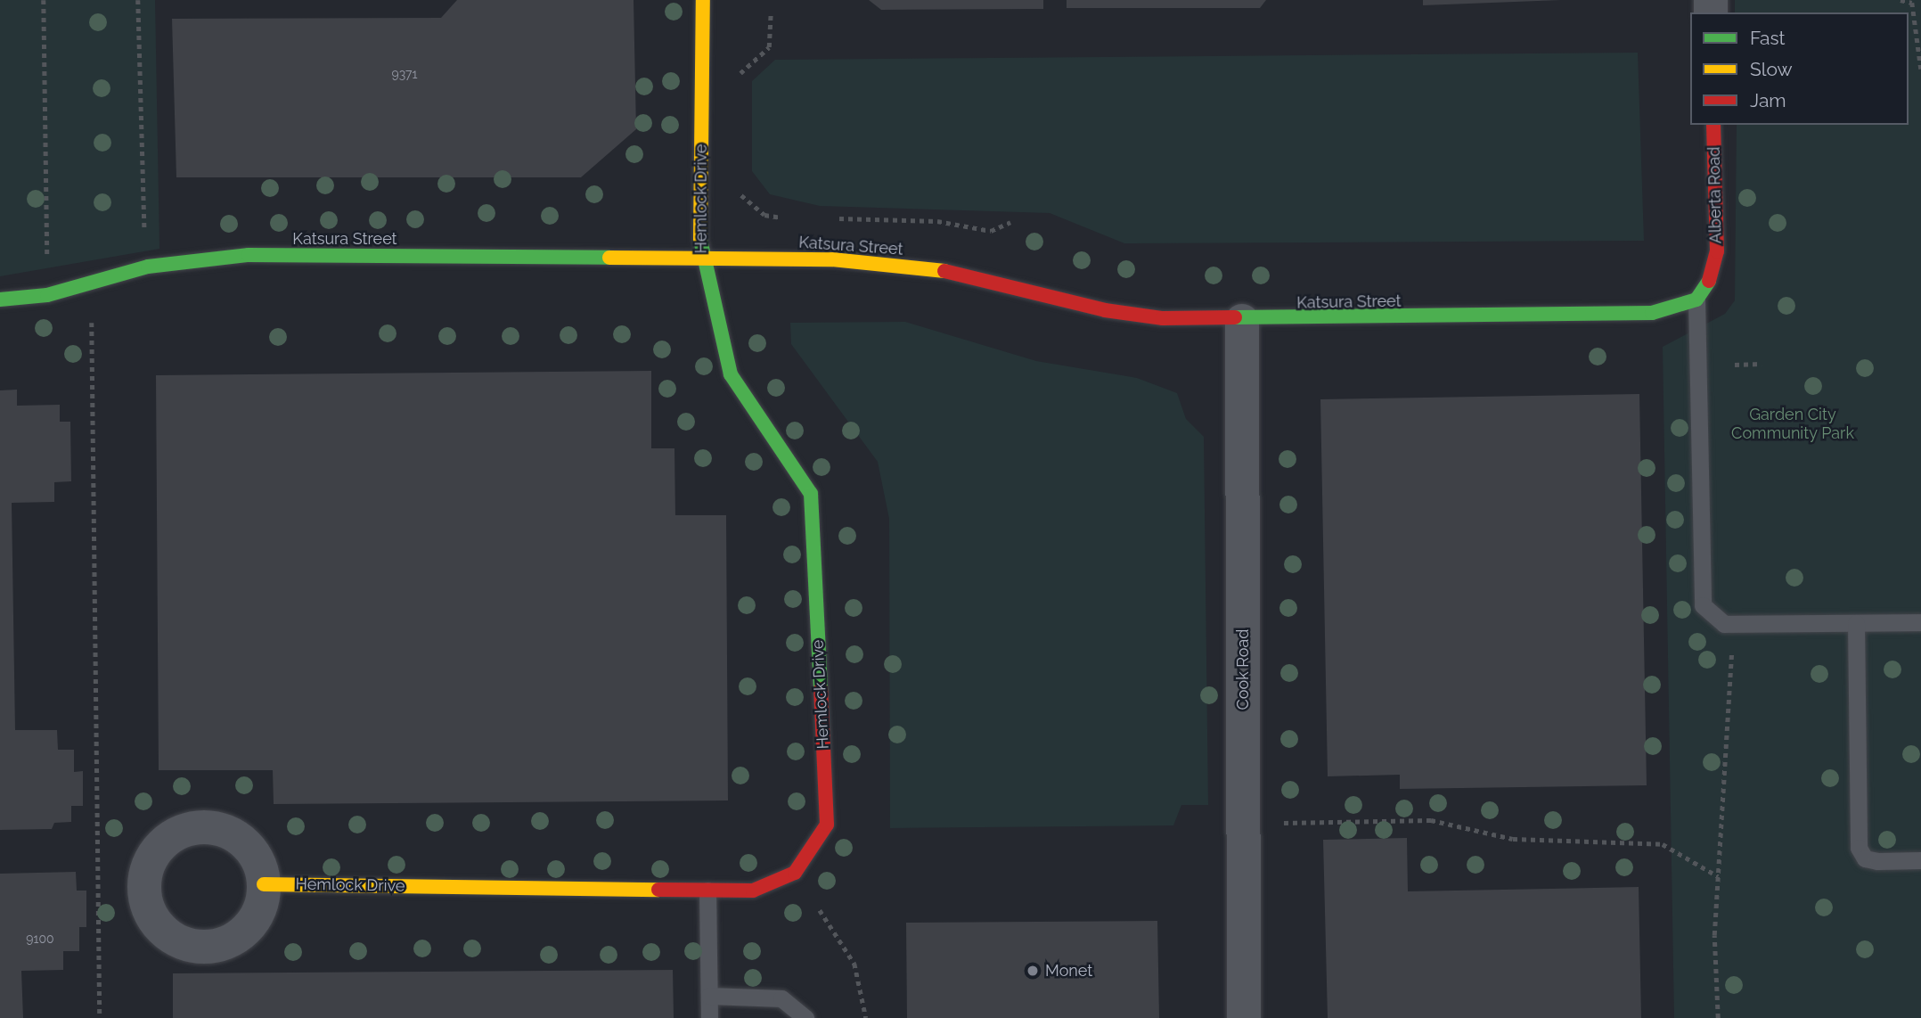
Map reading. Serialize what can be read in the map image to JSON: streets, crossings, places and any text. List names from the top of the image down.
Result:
{
  "streets": {
    "street": [
      "Alberta Road",
      "Hemlock Drive",
      "Katsura Street",
      "Cook Road"
    ]
  },
  "crossings": [
    ["Alberta Road", "Katsura Street"],
    ["Hemlock Drive", "Katsura Street"],
    ["Katsura Street", "Cook Road"]
  ],
  "parks": ["Garden City Community Park"],
  "places": ["Monet"],
  "house_numbers": ["9371", "9100"],
  "legend": ["Fast", "Slow", "Jam"]
}
